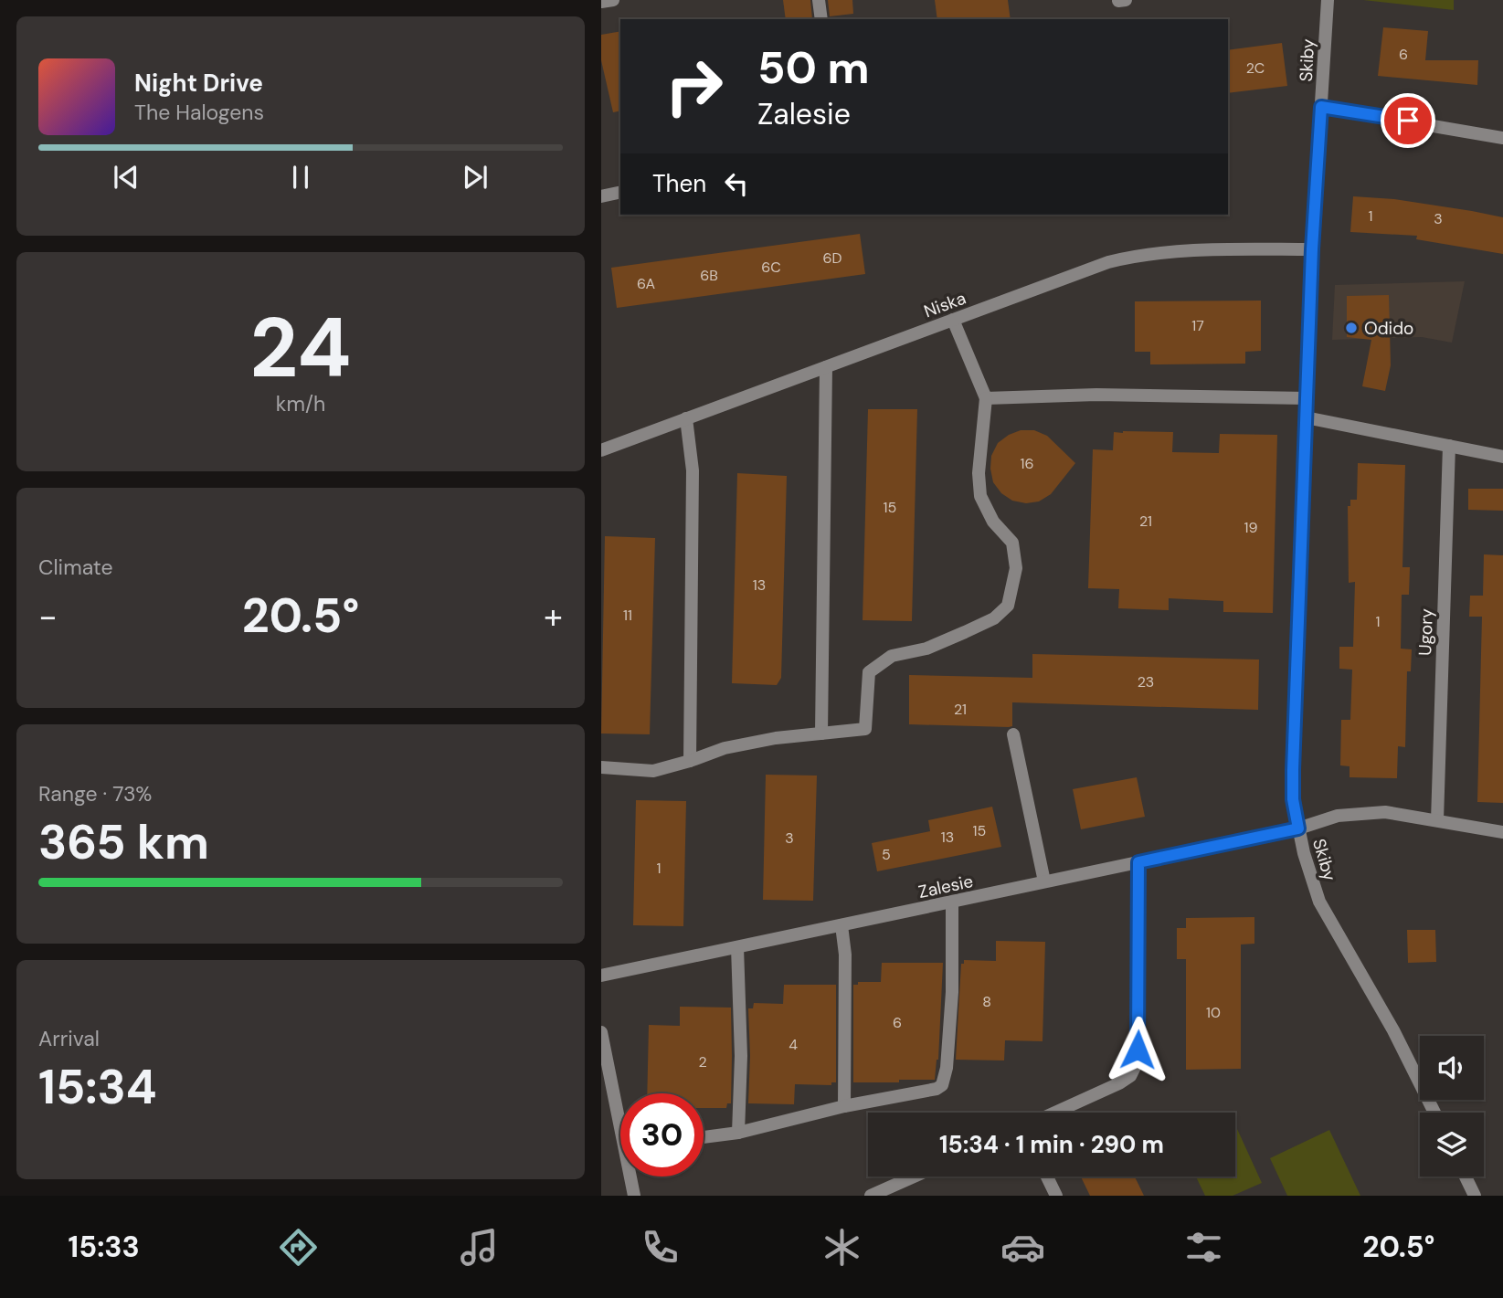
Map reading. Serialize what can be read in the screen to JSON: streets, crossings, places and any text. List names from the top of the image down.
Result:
{
  "streets": {
    "street": [
      "Skiby",
      "Niska",
      "Ugory",
      "Zalesie"
    ]
  },
  "crossings": [
    ["Skiby", "Niska"],
    ["Skiby", "Zalesie"]
  ],
  "places": ["Odido"],
  "house_numbers": [
    "6",
    "2C",
    "1",
    "3",
    "6D",
    "6C",
    "6B",
    "6A",
    "17",
    "16",
    "15",
    "21",
    "19",
    "13",
    "11",
    "1",
    "23",
    "21",
    "15",
    "13",
    "3",
    "5",
    "1",
    "8",
    "10",
    "6",
    "4",
    "2"
  ],
  "page": {
    "turn": ["50 m", "Zalesie"],
    "song": ["Night Drive", "The Halogens"],
    "then": "Then",
    "tile": [
      ["24", "km/h"],
      "Climate",
      ["Range · 73%", "365 km"],
      ["Arrival", "15:34"]
    ],
    "heat": ["−", "20.5°", "+"],
    "limit": "30",
    "trip": "15:34 · 1 min · 290 m",
    "tabs": ["15:33", "20.5°"]
  }
}
